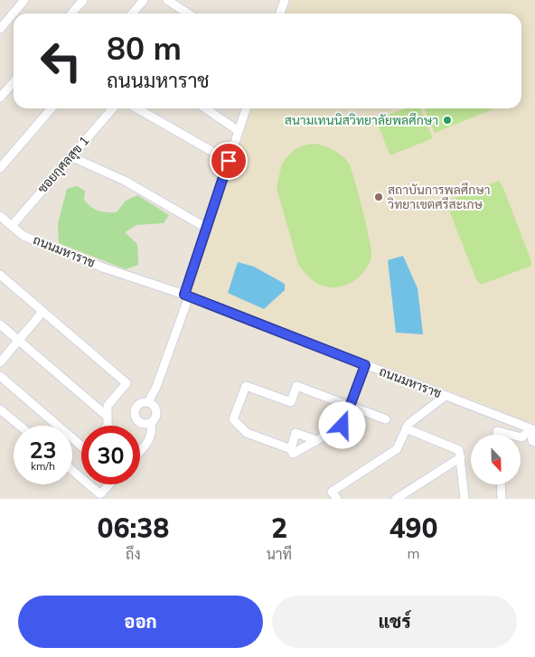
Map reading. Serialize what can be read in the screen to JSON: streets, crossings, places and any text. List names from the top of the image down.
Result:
{
  "streets": {
    "street": ["ซอยกุศลสุข 1", "ถนนมหาราช"]
  },
  "crossings": [
    ["ซอยกุศลสุข 1", "ถนนมหาราช"]
  ],
  "places": ["สนามเทนนิสวิทยาลัยพลศึกษา", "สถาบันการพลศึกษา วิทยาเขตศรีสะเกษ"],
  "north": "bottom",
  "page": {
    "turn": ["80 m", "ถนนมหาราช"],
    "speed": "23 km/h",
    "limit": "30",
    "eta": [
      "06:38",
      "ถึง",
      "2",
      "นาที",
      "490",
      "m"
    ],
    "buttons": ["ออก", "แชร์"]
  }
}
